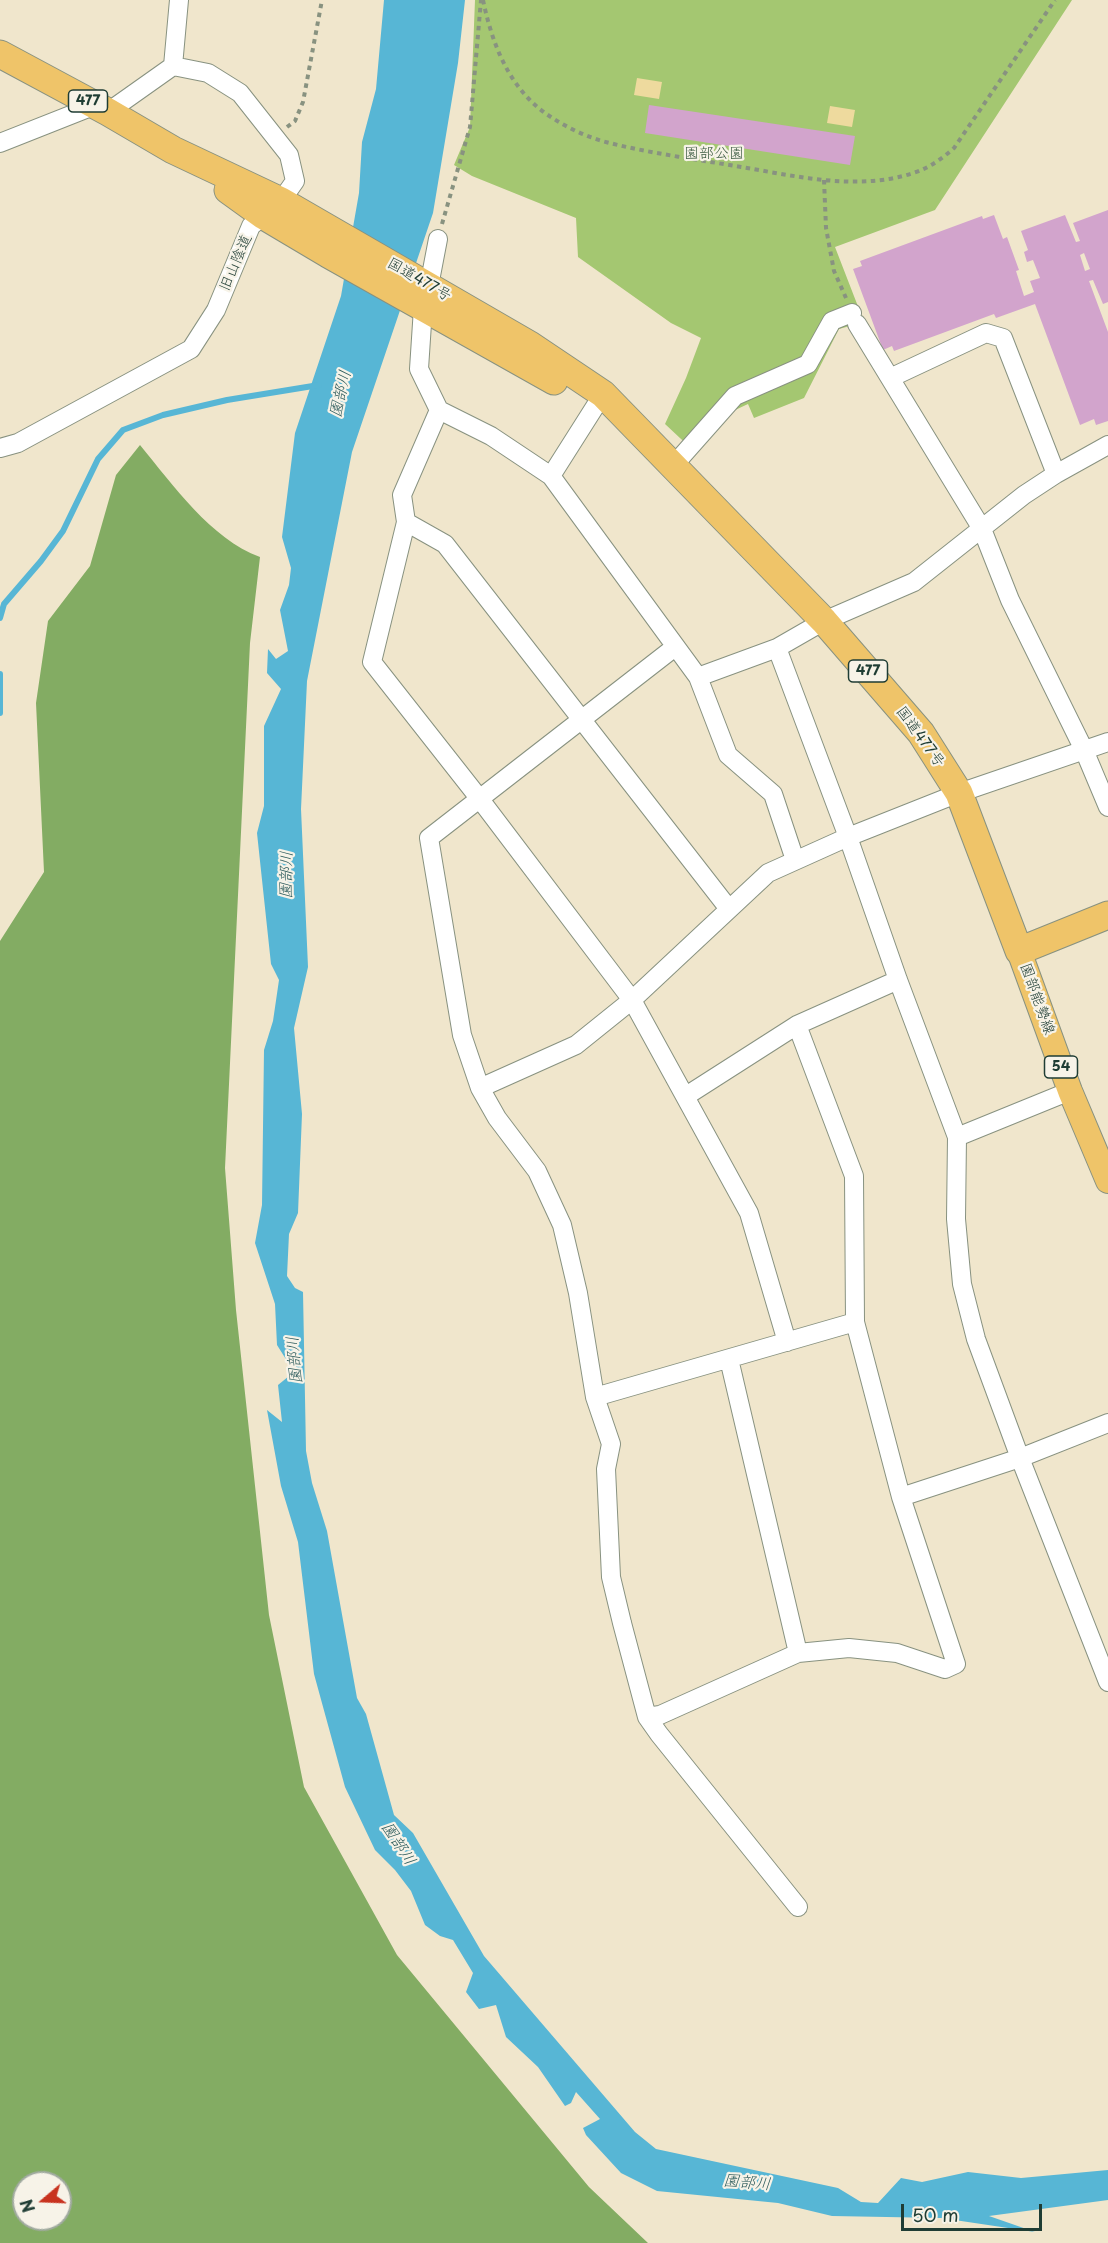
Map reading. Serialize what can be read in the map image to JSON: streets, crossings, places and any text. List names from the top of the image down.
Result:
{
  "streets": {
    "highway": ["477", "国道477号"],
    "main road": ["園部能勢線", "54"],
    "street": ["旧山陰道"]
  },
  "crossings": [
    ["旧山陰道", "国道477号"],
    ["国道477号", "園部能勢線"]
  ],
  "water": ["園部川"],
  "parks": ["園部公園"],
  "scale_bar": "50 m",
  "north": "left"
}
